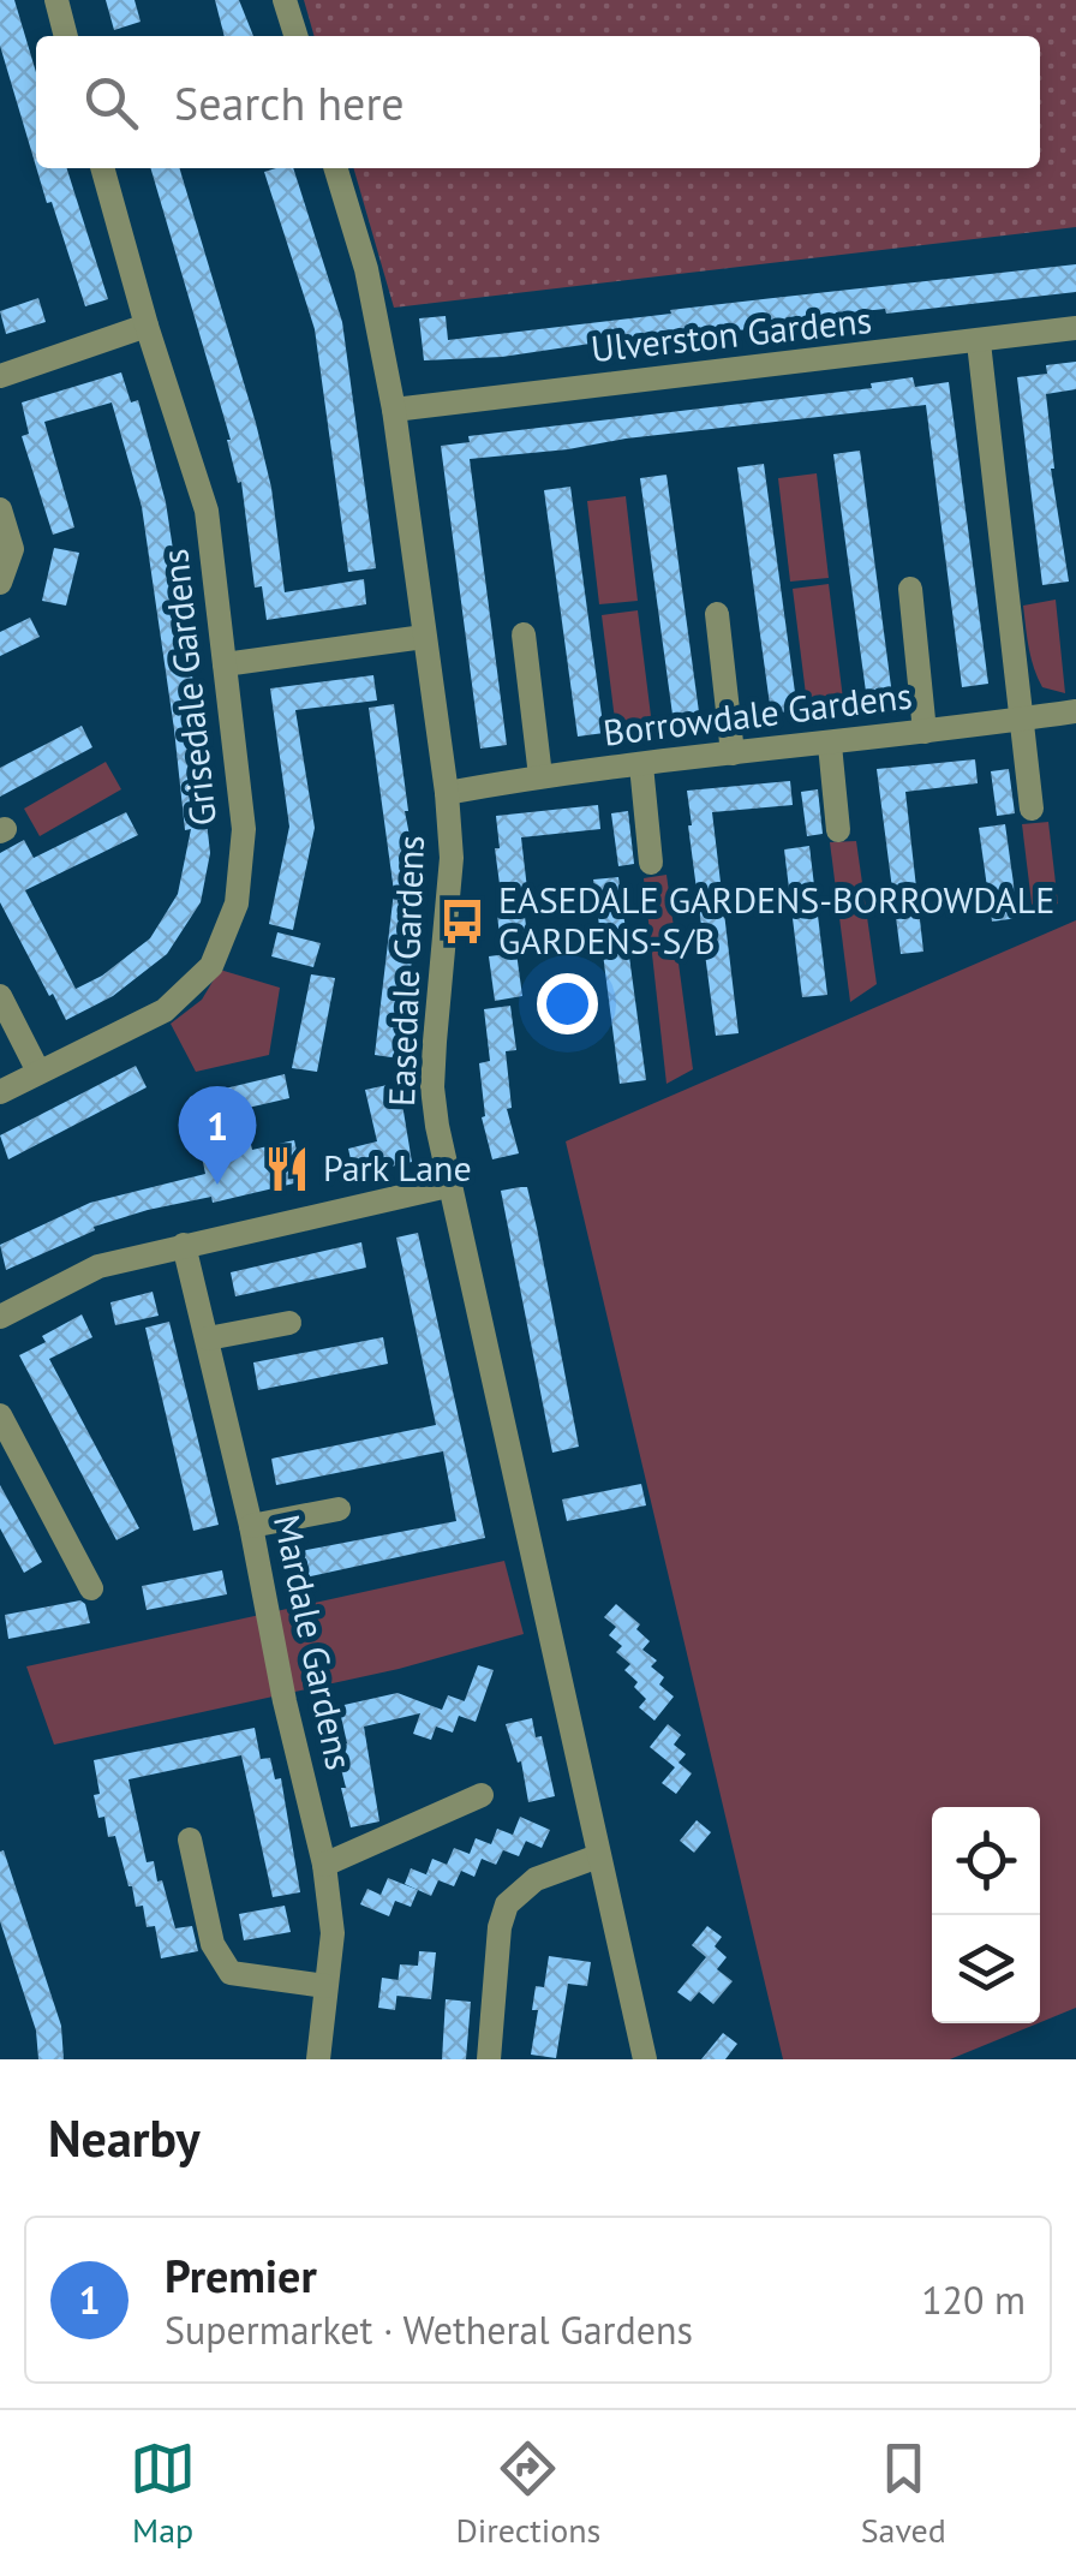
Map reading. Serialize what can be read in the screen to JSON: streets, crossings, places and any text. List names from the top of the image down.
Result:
{
  "streets": {
    "street": [
      "Ulverston Gardens",
      "Grisedale Gardens",
      "Borrowdale Gardens",
      "Easedale Gardens",
      "Mardale Gardens"
    ]
  },
  "crossings": [
    ["Ulverston Gardens", "Easedale Gardens"],
    ["Borrowdale Gardens", "Easedale Gardens"]
  ],
  "places": {
    "bus stop": ["EASEDALE GARDENS-BORROWDALE GARDENS-S/B"],
    "restaurant": ["Park Lane"]
  },
  "page": {
    "search": "Search here",
    "pins": "1",
    "heading": "Nearby",
    "list": [
      {
        "mark": "1",
        "name": "Premier",
        "note": "Supermarket · Wetheral Gardens",
        "value": "120 m"
      }
    ],
    "nav": ["Map", "Directions", "Saved"]
  }
}
